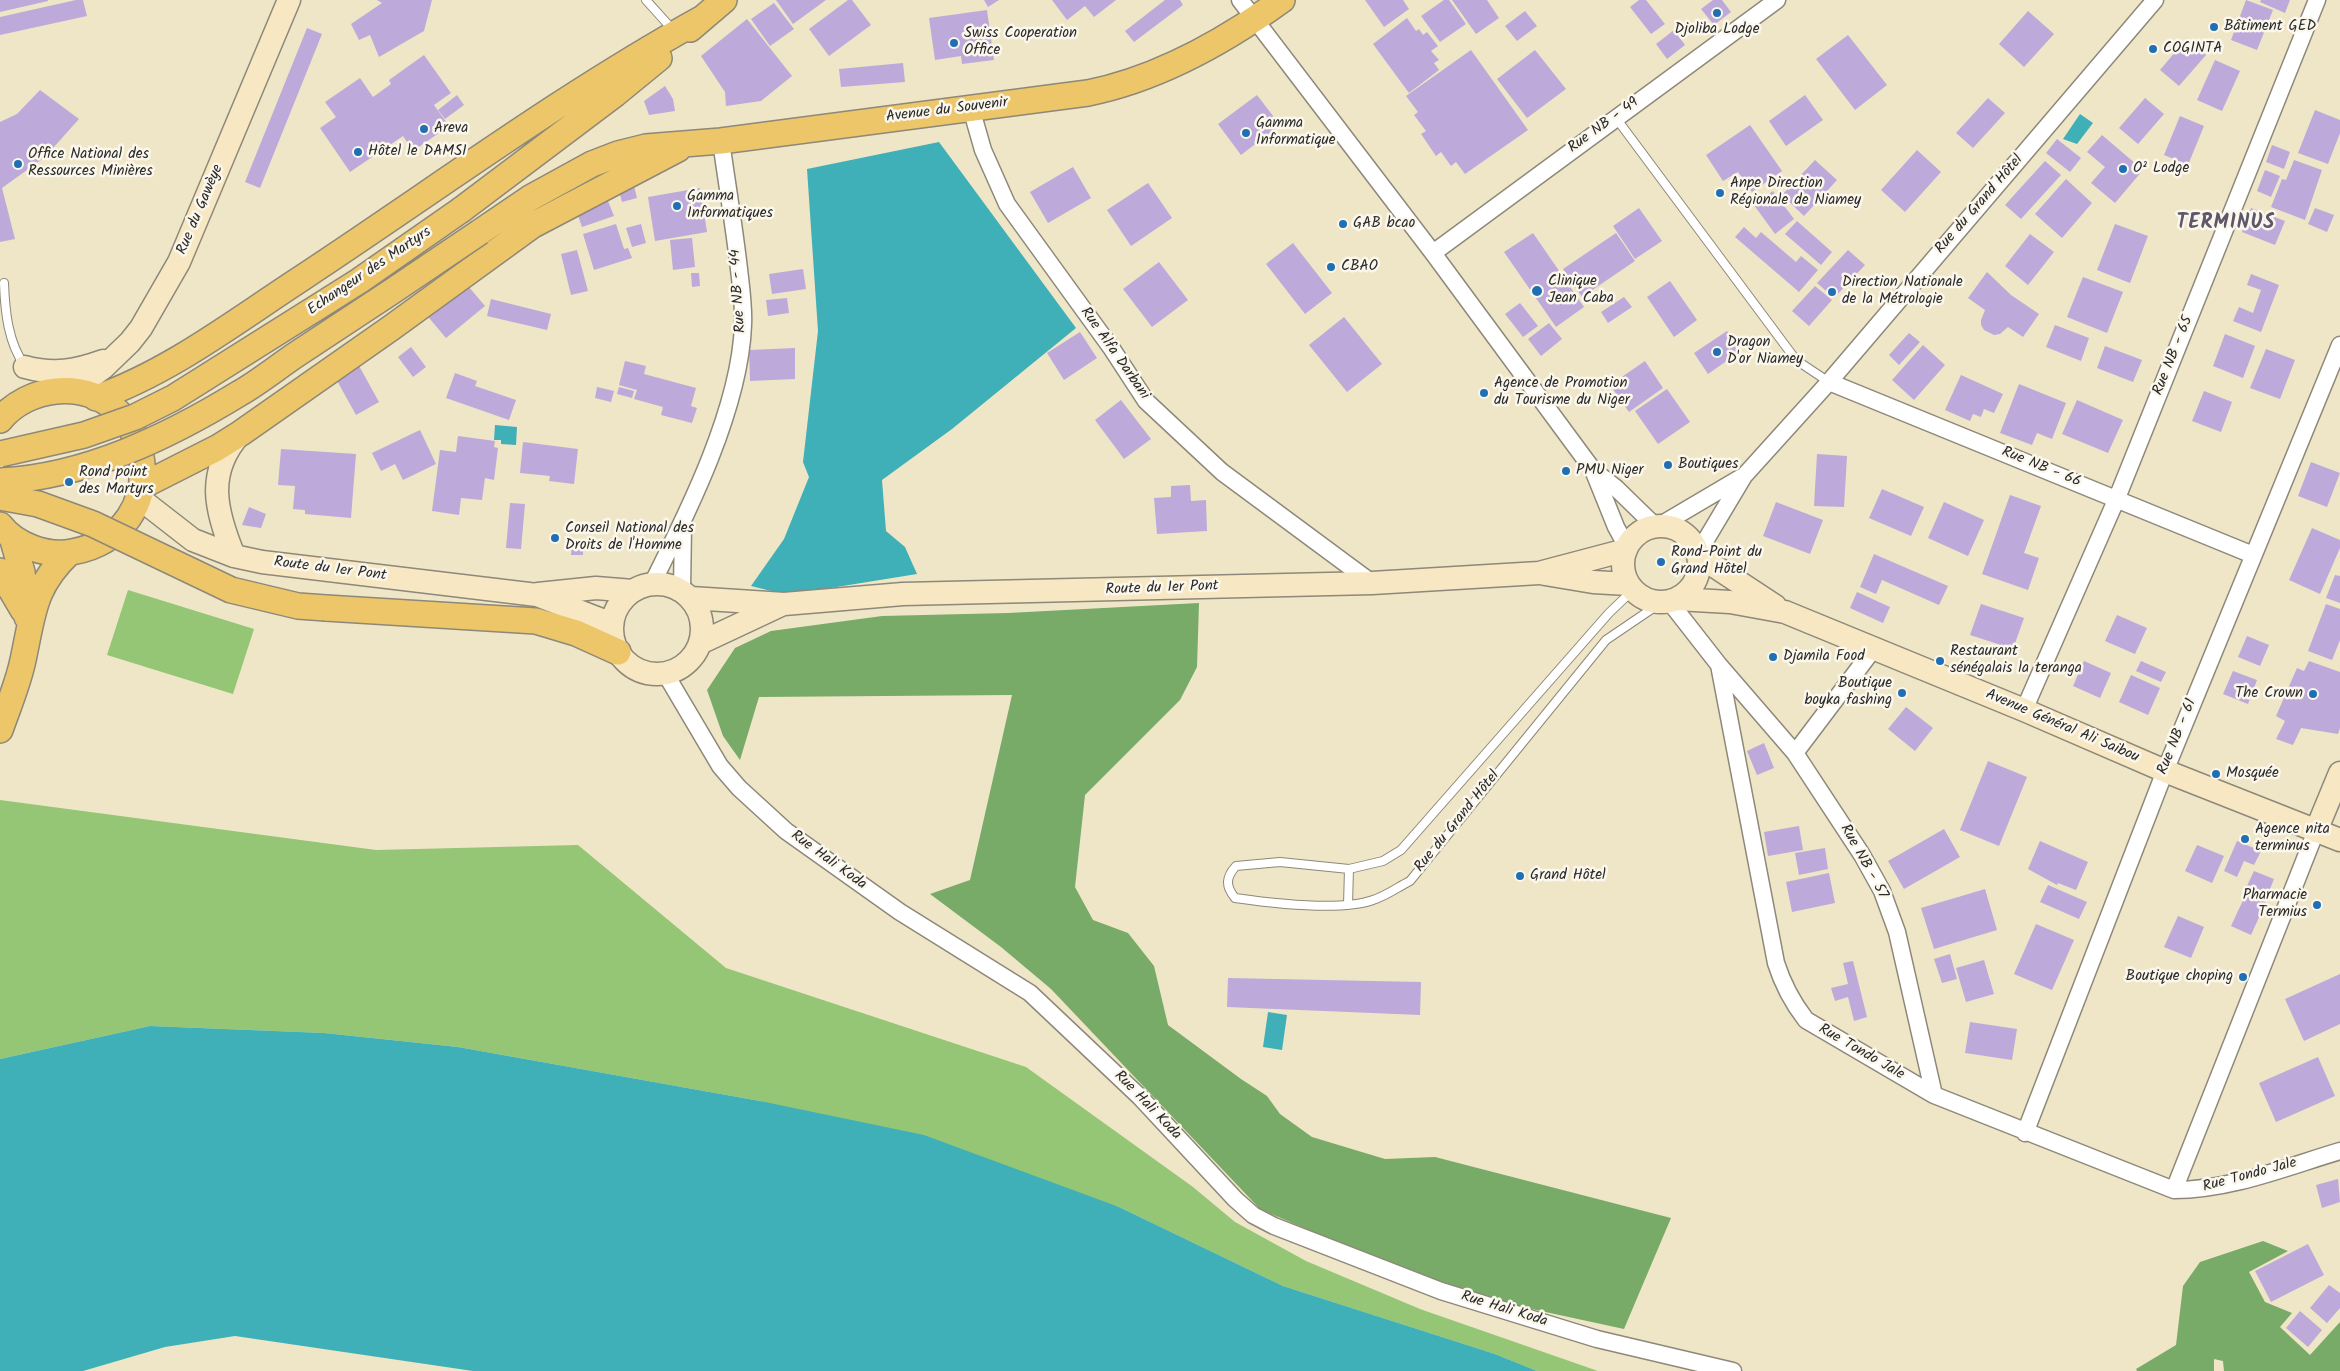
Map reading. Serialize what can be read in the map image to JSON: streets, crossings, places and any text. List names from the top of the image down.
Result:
{
  "streets": {
    "main road": ["Avenue du Souvenir", "Echangeur des Martyrs"],
    "street": [
      "Rue NB - 49",
      "Rue du Grand Hôtel",
      "Rue du Gawèye",
      "Rue NB - 44",
      "Rue Alfa Darbani",
      "Rue NB - 65",
      "Rue NB - 66",
      "Route du 1er Pont",
      "Avenue Général Ali Saibou",
      "Rue NB - 61",
      "Rue Hali Koda",
      "Rue NB - 57",
      "Rue Tondo Jale"
    ]
  },
  "crossings": [
    ["Avenue du Souvenir", "Echangeur des Martyrs"],
    ["Avenue du Souvenir", "Rue NB - 44"],
    ["Avenue du Souvenir", "Rue Alfa Darbani"],
    ["Rue du Grand Hôtel", "Rue NB - 66"],
    ["Rue du Grand Hôtel", "Route du 1er Pont"],
    ["Rue du Grand Hôtel", "Avenue Général Ali Saibou"],
    ["Rue du Grand Hôtel", "Rue Tondo Jale"],
    ["Rue NB - 44", "Route du 1er Pont"],
    ["Rue NB - 44", "Rue Hali Koda"],
    ["Rue Alfa Darbani", "Route du 1er Pont"],
    ["Rue NB - 65", "Rue NB - 66"],
    ["Rue NB - 65", "Avenue Général Ali Saibou"],
    ["Rue NB - 66", "Rue NB - 61"],
    ["Route du 1er Pont", "Avenue Général Ali Saibou"],
    ["Route du 1er Pont", "Rue Hali Koda"],
    ["Route du 1er Pont", "Rue Tondo Jale"],
    ["Avenue Général Ali Saibou", "Rue NB - 61"],
    ["Avenue Général Ali Saibou", "Rue Tondo Jale"],
    ["Rue NB - 61", "Rue Tondo Jale"],
    ["Rue NB - 57", "Rue Tondo Jale"]
  ],
  "districts": ["TERMINUS"],
  "places": [
    "Djoliba Lodge",
    "Bâtiment GED",
    "Swiss Cooperation Office",
    "COGINTA",
    "Areva",
    "Gamma Informatique",
    "Hôtel le DAMSI",
    "Office National des Ressources Minières",
    "O² Lodge",
    "Anpe Direction Régionale de Niamey",
    "Gamma Informatiques",
    "GAB bcao",
    "CBAO",
    "Clinique Jean Caba",
    "Direction Nationale de la Métrologie",
    "Dragon D'or Niamey",
    "Agence de Promotion du Tourisme du Niger",
    "Boutiques",
    "PMU Niger",
    "Rond point des Martyrs",
    "Conseil National des Droits de l'Homme",
    "Rond-Point du Grand Hôtel",
    "Djamila Food",
    "Restaurant sénégalais la teranga",
    "Boutique boyka fashing",
    "The Crown",
    "Mosquée",
    "Agence nita terminus",
    "Grand Hôtel",
    "Pharmacie Termius",
    "Boutique choping"
  ]
}
